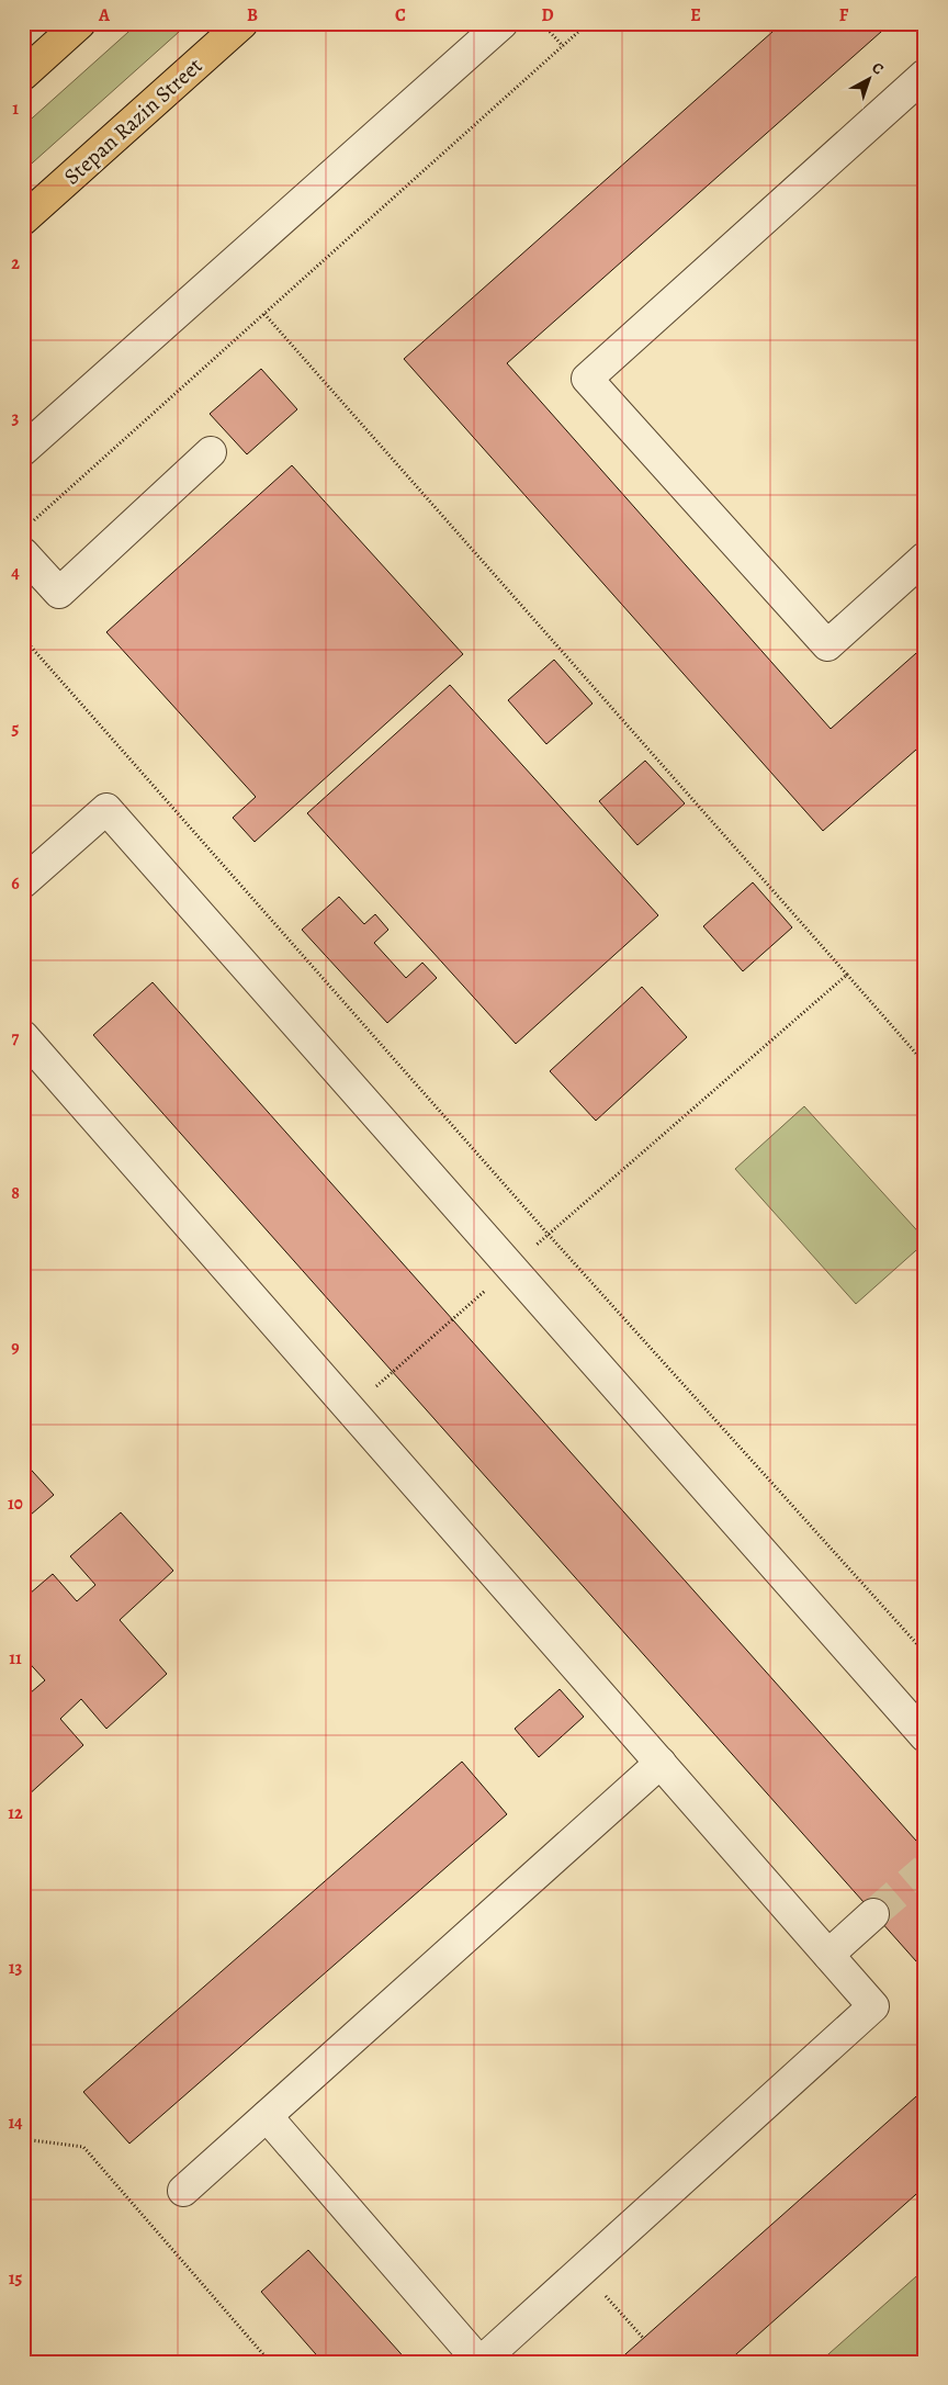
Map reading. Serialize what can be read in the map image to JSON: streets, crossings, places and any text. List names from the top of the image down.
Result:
{
  "streets": {
    "main road": ["Stepan Razin Street"]
  },
  "north": "top right",
  "grid": {
    "columns": [
      "A",
      "B",
      "C",
      "D",
      "E",
      "F"
    ],
    "rows": [
      "1",
      "2",
      "3",
      "4",
      "5",
      "6",
      "7",
      "8",
      "9",
      "10",
      "11",
      "12",
      "13",
      "14",
      "15"
    ]
  }
}
